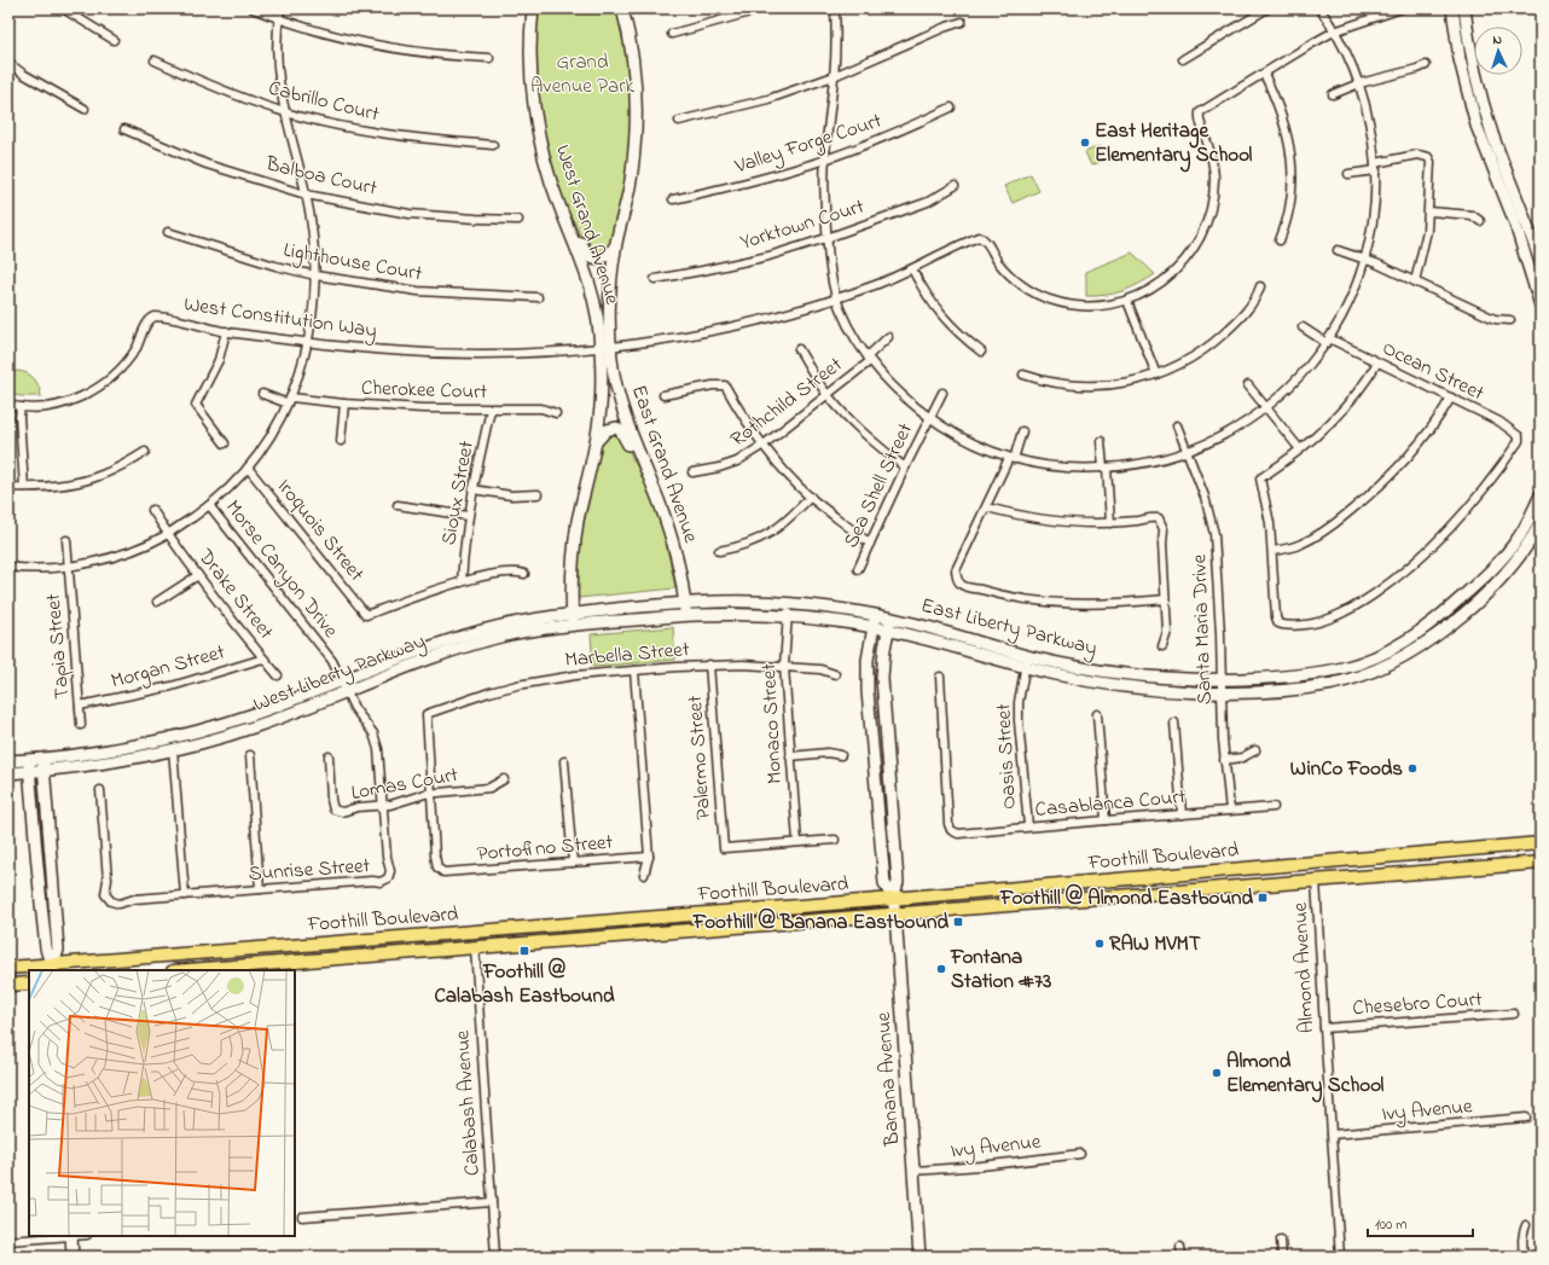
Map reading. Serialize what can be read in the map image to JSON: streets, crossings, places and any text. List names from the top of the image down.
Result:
{
  "streets": {
    "main road": ["Foothill Boulevard"],
    "street": [
      "Cabrillo Court",
      "Valley Forge Court",
      "Balboa Court",
      "West Grand Avenue",
      "Yorktown Court",
      "Lighthouse Court",
      "West Constitution Way",
      "Ocean Street",
      "Cherokee Court",
      "Rothchild Street",
      "East Grand Avenue",
      "Sea Shell Street",
      "Sioux Street",
      "Iroquois Street",
      "Morse Canyon Drive",
      "Drake Street",
      "East Liberty Parkway",
      "Santa Maria Drive",
      "Tapia Street",
      "Marbella Street",
      "Morgan Street",
      "West Liberty Parkway",
      "Monaco Street",
      "Oasis Street",
      "Palermo Street",
      "Lomas Court",
      "Casablanca Court",
      "Portofino Street",
      "Sunrise Street",
      "Almond Avenue",
      "Chesebro Court",
      "Banana Avenue",
      "Calabash Avenue",
      "Ivy Avenue"
    ]
  },
  "crossings": [
    ["West Grand Avenue", "West Constitution Way"],
    ["West Grand Avenue", "East Grand Avenue"],
    ["West Grand Avenue", "West Liberty Parkway"],
    ["West Constitution Way", "East Grand Avenue"],
    ["Cherokee Court", "Sioux Street"],
    ["East Grand Avenue", "East Liberty Parkway"],
    ["East Grand Avenue", "West Liberty Parkway"],
    ["Sioux Street", "Iroquois Street"],
    ["Morse Canyon Drive", "West Liberty Parkway"],
    ["Morse Canyon Drive", "Sunrise Street"],
    ["Drake Street", "Morgan Street"],
    ["East Liberty Parkway", "Santa Maria Drive"],
    ["East Liberty Parkway", "West Liberty Parkway"],
    ["East Liberty Parkway", "Monaco Street"],
    ["East Liberty Parkway", "Oasis Street"],
    ["East Liberty Parkway", "Banana Avenue"],
    ["Santa Maria Drive", "Casablanca Court"],
    ["Tapia Street", "Morgan Street"],
    ["Marbella Street", "Monaco Street"],
    ["Marbella Street", "Palermo Street"],
    ["Marbella Street", "Lomas Court"],
    ["Marbella Street", "Portofino Street"],
    ["West Liberty Parkway", "Sunrise Street"],
    ["Monaco Street", "Palermo Street"],
    ["Oasis Street", "Casablanca Court"],
    ["Lomas Court", "Portofino Street"],
    ["Lomas Court", "Sunrise Street"],
    ["Foothill Boulevard", "Almond Avenue"],
    ["Foothill Boulevard", "Banana Avenue"],
    ["Foothill Boulevard", "Calabash Avenue"],
    ["Almond Avenue", "Chesebro Court"],
    ["Almond Avenue", "Ivy Avenue"],
    ["Banana Avenue", "Ivy Avenue"]
  ],
  "parks": ["Grand Avenue Park"],
  "places": {
    "other": [
      "East Heritage Elementary School",
      "WinCo Foods",
      "RAW MVMT",
      "Fontana Station #73",
      "Almond Elementary School"
    ],
    "transit": ["Foothill @ Almond Eastbound", "Foothill @ Banana Eastbound", "Foothill @ Calabash Eastbound"]
  },
  "scale_bar": "100 m",
  "north": "top"
}
